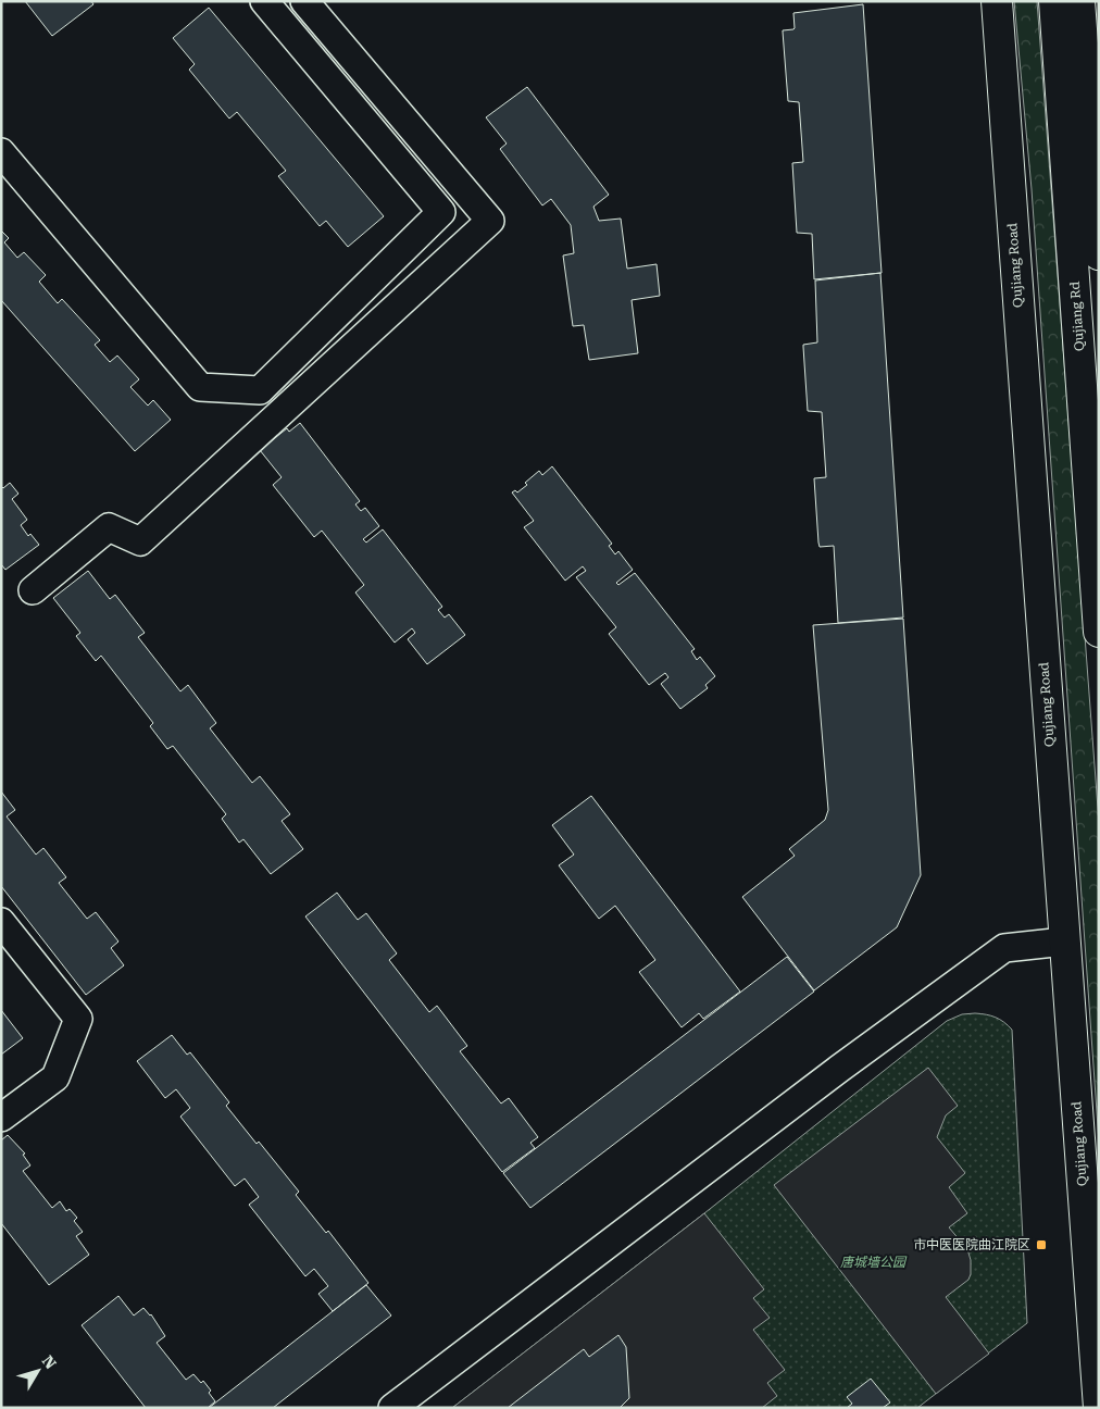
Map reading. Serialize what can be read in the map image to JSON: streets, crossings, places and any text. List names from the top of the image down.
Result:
{
  "streets": {
    "main road": ["Qujiang Road", "Qujiang Rd"]
  },
  "parks": ["唐城墙公园"],
  "places": {
    "transit": ["市中医医院曲江院区"]
  },
  "north": "top right"
}
